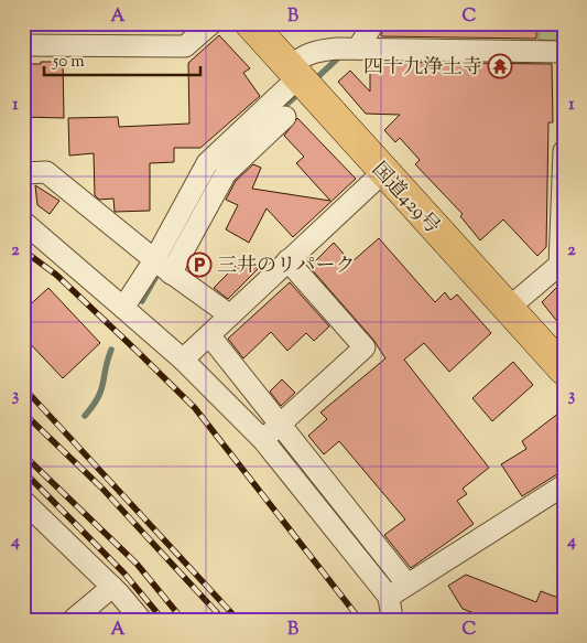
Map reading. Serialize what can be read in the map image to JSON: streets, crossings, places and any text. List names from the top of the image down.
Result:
{
  "streets": {
    "highway": ["国道429号"]
  },
  "places": {
    "temple": ["四十九浄土寺"],
    "parking": ["三井のリパーク"]
  },
  "scale_bar": "50 m",
  "grid": {
    "columns": ["A", "B", "C"],
    "rows": [
      "1",
      "2",
      "3",
      "4"
    ]
  }
}
